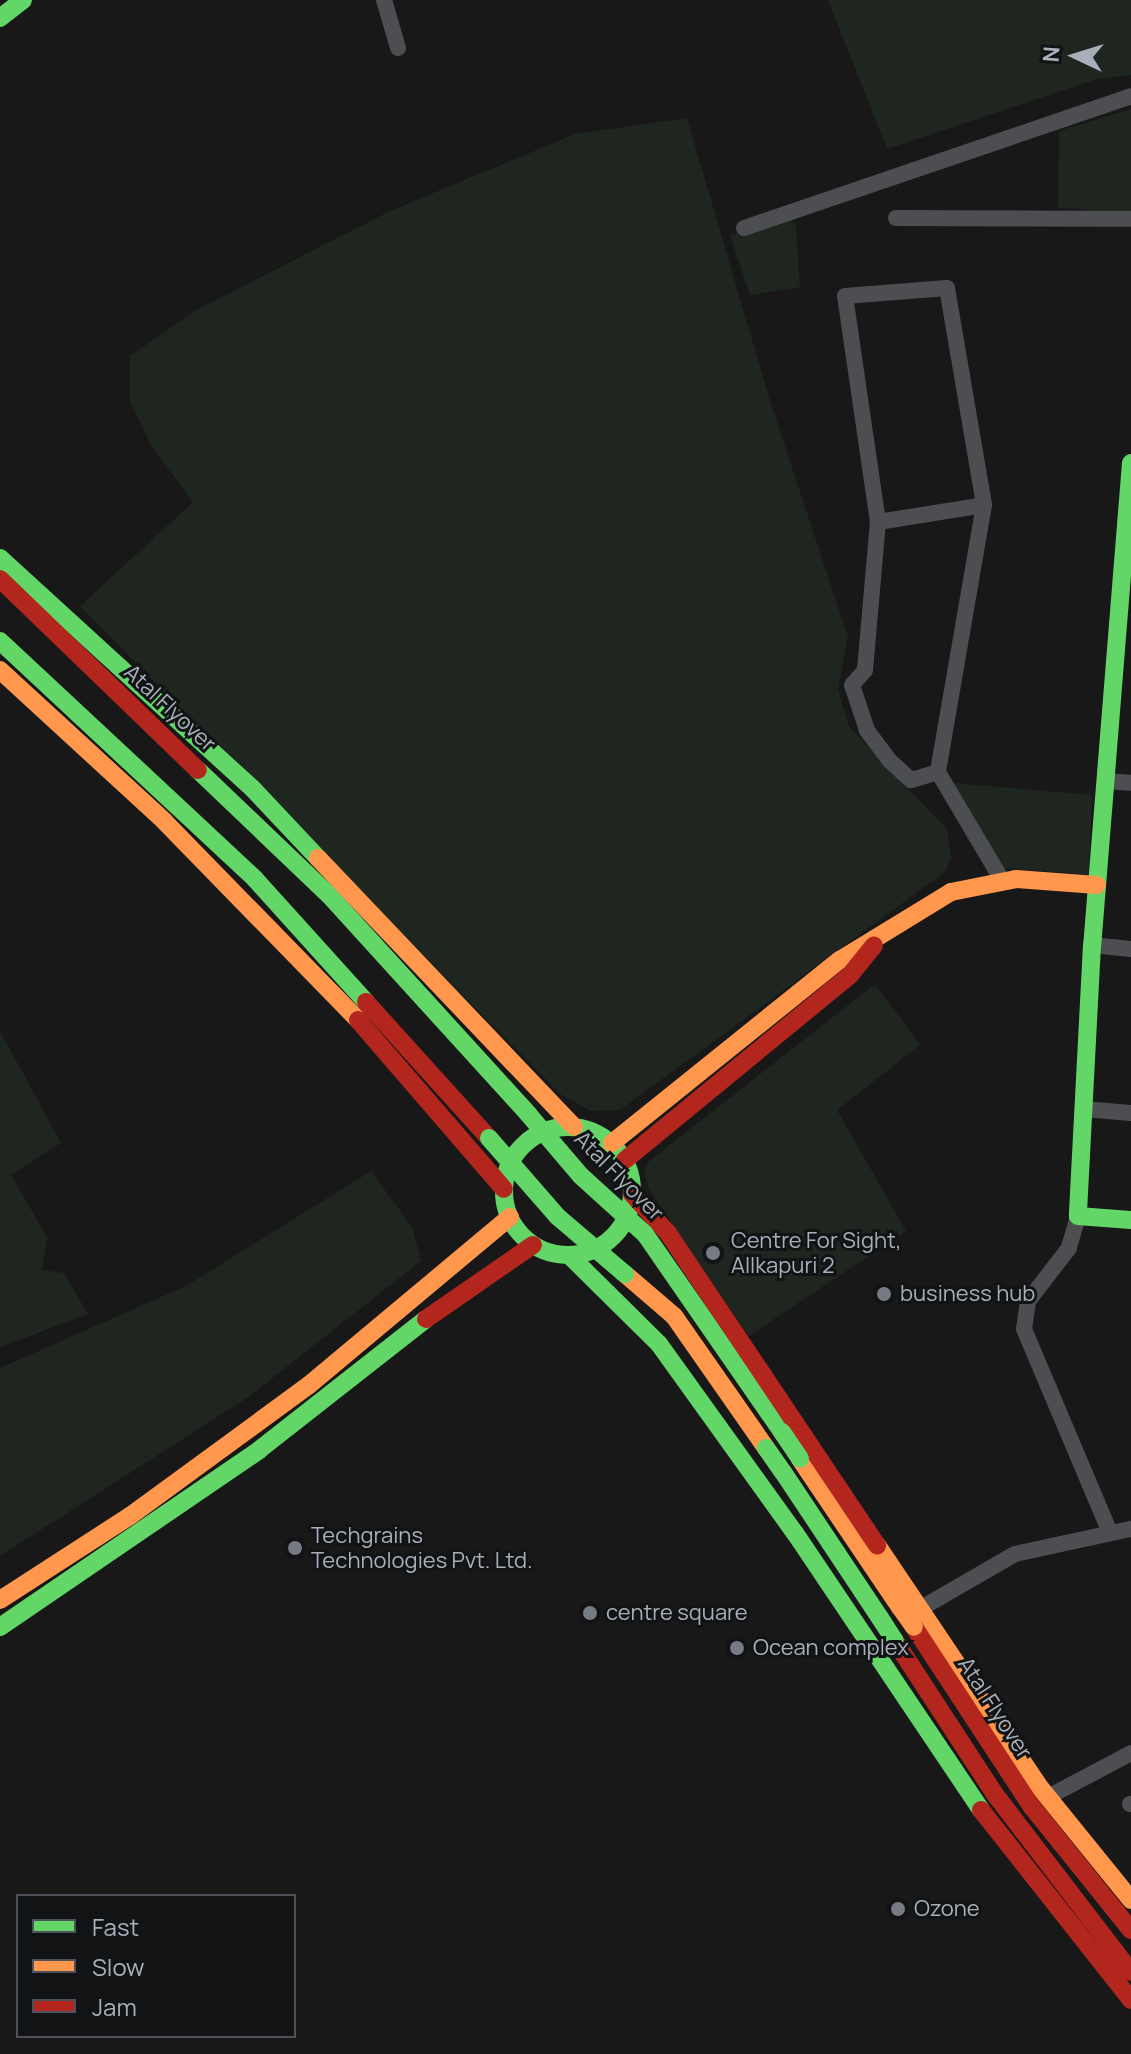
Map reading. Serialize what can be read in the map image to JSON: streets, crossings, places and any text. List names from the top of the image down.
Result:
{
  "streets": {
    "main road": ["Atal Flyover"]
  },
  "places": [
    "Centre For Sight, Allkapuri 2",
    "business hub",
    "Techgrains Technologies Pvt. Ltd.",
    "centre square",
    "Ocean complex",
    "Ozone"
  ],
  "legend": ["Fast", "Slow", "Jam"],
  "north": "left"
}
